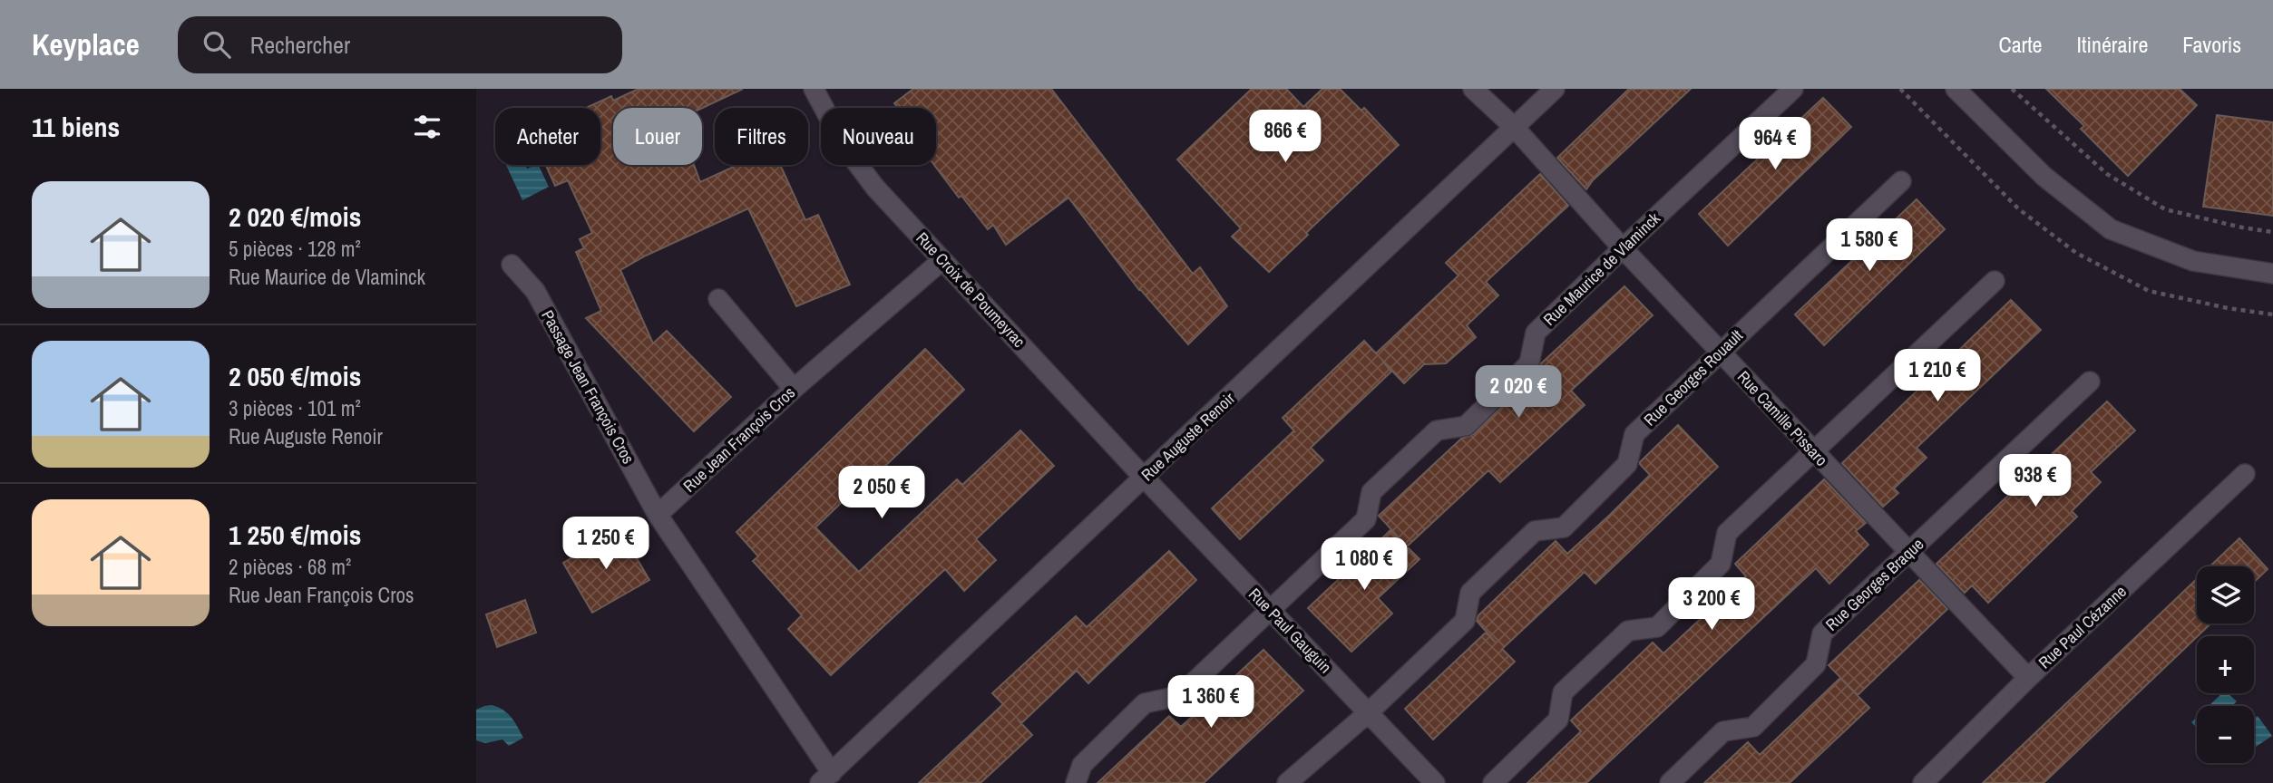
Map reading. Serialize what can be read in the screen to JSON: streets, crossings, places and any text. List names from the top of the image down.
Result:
{
  "streets": {
    "street": [
      "Rue Maurice de Vlaminck",
      "Rue Croix de Poumeyrac",
      "Rue Georges Rouault",
      "Passage Jean François Cros",
      "Rue Camille Pissaro",
      "Rue Auguste Renoir",
      "Rue Jean François Cros",
      "Rue Georges Braque",
      "Rue Paul Cézanne",
      "Rue Paul Gauguin"
    ]
  },
  "crossings": [
    ["Rue Maurice de Vlaminck", "Rue Camille Pissaro"],
    ["Rue Maurice de Vlaminck", "Rue Paul Gauguin"],
    ["Rue Croix de Poumeyrac", "Rue Auguste Renoir"],
    ["Rue Croix de Poumeyrac", "Rue Jean François Cros"],
    ["Rue Croix de Poumeyrac", "Rue Paul Gauguin"],
    ["Rue Georges Rouault", "Rue Camille Pissaro"],
    ["Rue Georges Rouault", "Rue Paul Gauguin"],
    ["Passage Jean François Cros", "Rue Jean François Cros"],
    ["Rue Camille Pissaro", "Rue Auguste Renoir"],
    ["Rue Camille Pissaro", "Rue Georges Braque"],
    ["Rue Camille Pissaro", "Rue Paul Cézanne"],
    ["Rue Auguste Renoir", "Rue Paul Gauguin"]
  ],
  "page": {
    "header": "Keyplace",
    "search": "Rechercher",
    "nav": ["Carte", "Itinéraire", "Favoris"],
    "heading": "11 biens",
    "chip": [
      "Acheter",
      "Louer",
      "Filtres",
      "Nouveau"
    ],
    "price": [
      "866 €",
      "964 €",
      "1 580 €",
      "1 210 €",
      "2 020 €",
      "938 €",
      "2 050 €",
      "1 250 €",
      "1 080 €",
      "3 200 €",
      "1 360 €"
    ],
    "list": [
      {
        "name": "2 020 €/mois",
        "note": "5 pièces · 128 m² · Rue Maurice de Vlaminck"
      },
      {
        "name": "2 050 €/mois",
        "note": "3 pièces · 101 m² · Rue Auguste Renoir"
      },
      {
        "name": "1 250 €/mois",
        "note": "2 pièces · 68 m² · Rue Jean François Cros"
      }
    ],
    "map_buttons": ["+", "−"]
  }
}
